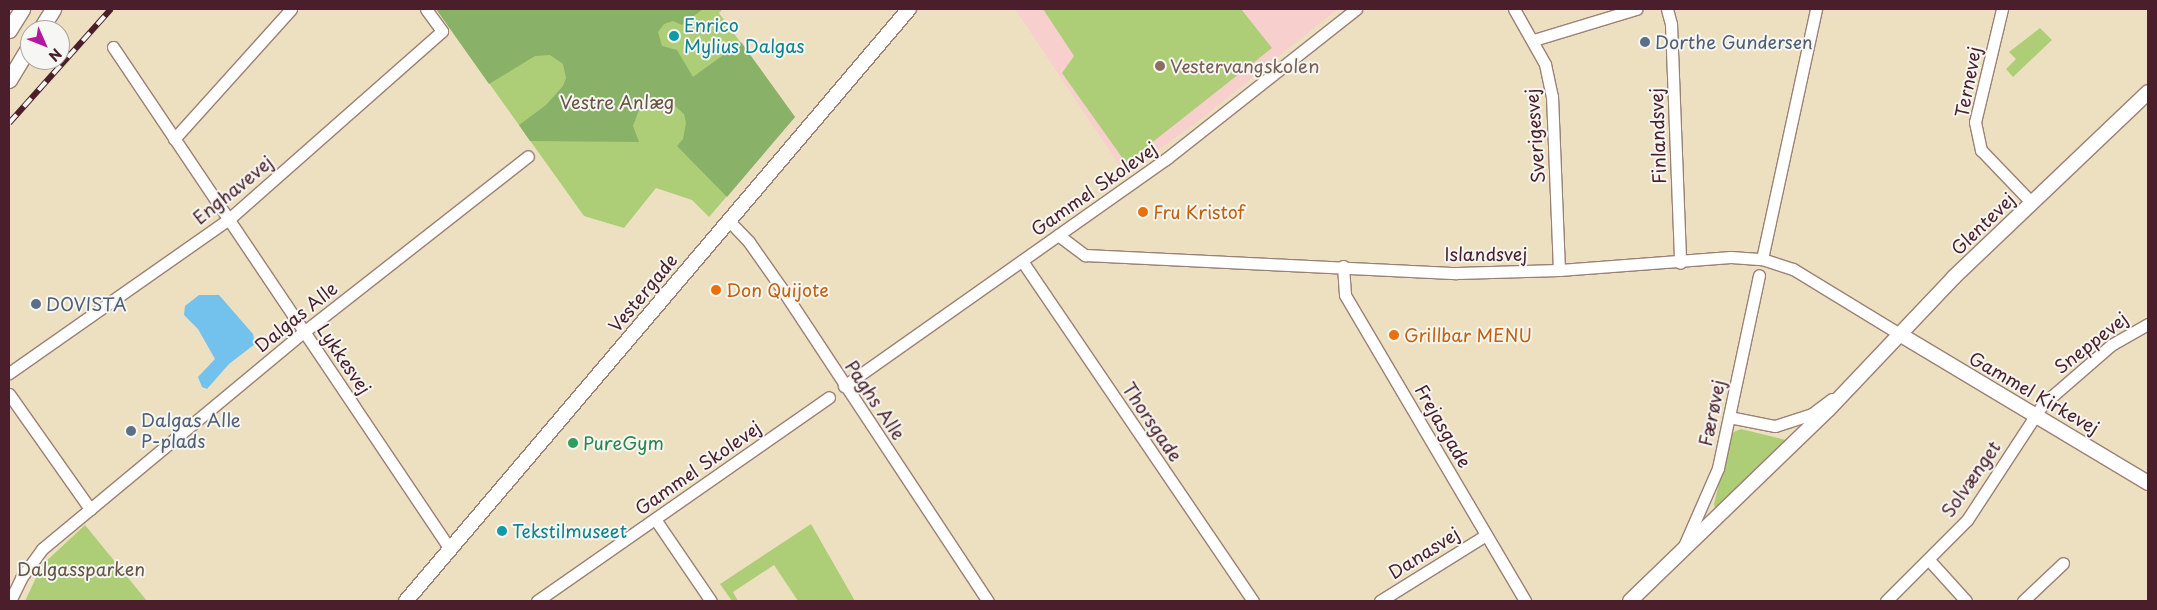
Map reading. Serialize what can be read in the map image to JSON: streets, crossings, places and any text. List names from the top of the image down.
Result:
{
  "streets": {
    "street": [
      "Ternevej",
      "Sverigesvej",
      "Finlandsvej",
      "Gammel Skolevej",
      "Enghavevej",
      "Glentevej",
      "Islandsvej",
      "Vestergade",
      "Dalgas Alle",
      "Sneppevej",
      "Lykkesvej",
      "Gammel Kirkevej",
      "Paghs Alle",
      "Færøvej",
      "Thorsgade",
      "Frejasgade",
      "Solvænget",
      "Danasvej"
    ]
  },
  "crossings": [
    ["Ternevej", "Glentevej"],
    ["Sverigesvej", "Islandsvej"],
    ["Finlandsvej", "Islandsvej"],
    ["Gammel Skolevej", "Islandsvej"],
    ["Gammel Skolevej", "Paghs Alle"],
    ["Gammel Skolevej", "Thorsgade"],
    ["Enghavevej", "Lykkesvej"],
    ["Glentevej", "Islandsvej"],
    ["Glentevej", "Gammel Kirkevej"],
    ["Glentevej", "Færøvej"],
    ["Islandsvej", "Gammel Kirkevej"],
    ["Islandsvej", "Frejasgade"],
    ["Vestergade", "Lykkesvej"],
    ["Vestergade", "Paghs Alle"],
    ["Dalgas Alle", "Lykkesvej"],
    ["Sneppevej", "Gammel Kirkevej"],
    ["Sneppevej", "Solvænget"],
    ["Gammel Kirkevej", "Solvænget"],
    ["Frejasgade", "Danasvej"]
  ],
  "parks": ["Vestre Anlæg", "Dalgassparken"],
  "places": [
    "Enrico Mylius Dalgas",
    "Dorthe Gundersen",
    "Vestervangskolen",
    "Fru Kristof",
    "Don Quijote",
    "DOVISTA",
    "Grillbar MENU",
    "Dalgas Alle P-plads",
    "PureGym",
    "Tekstilmuseet"
  ],
  "north": "bottom right"
}
